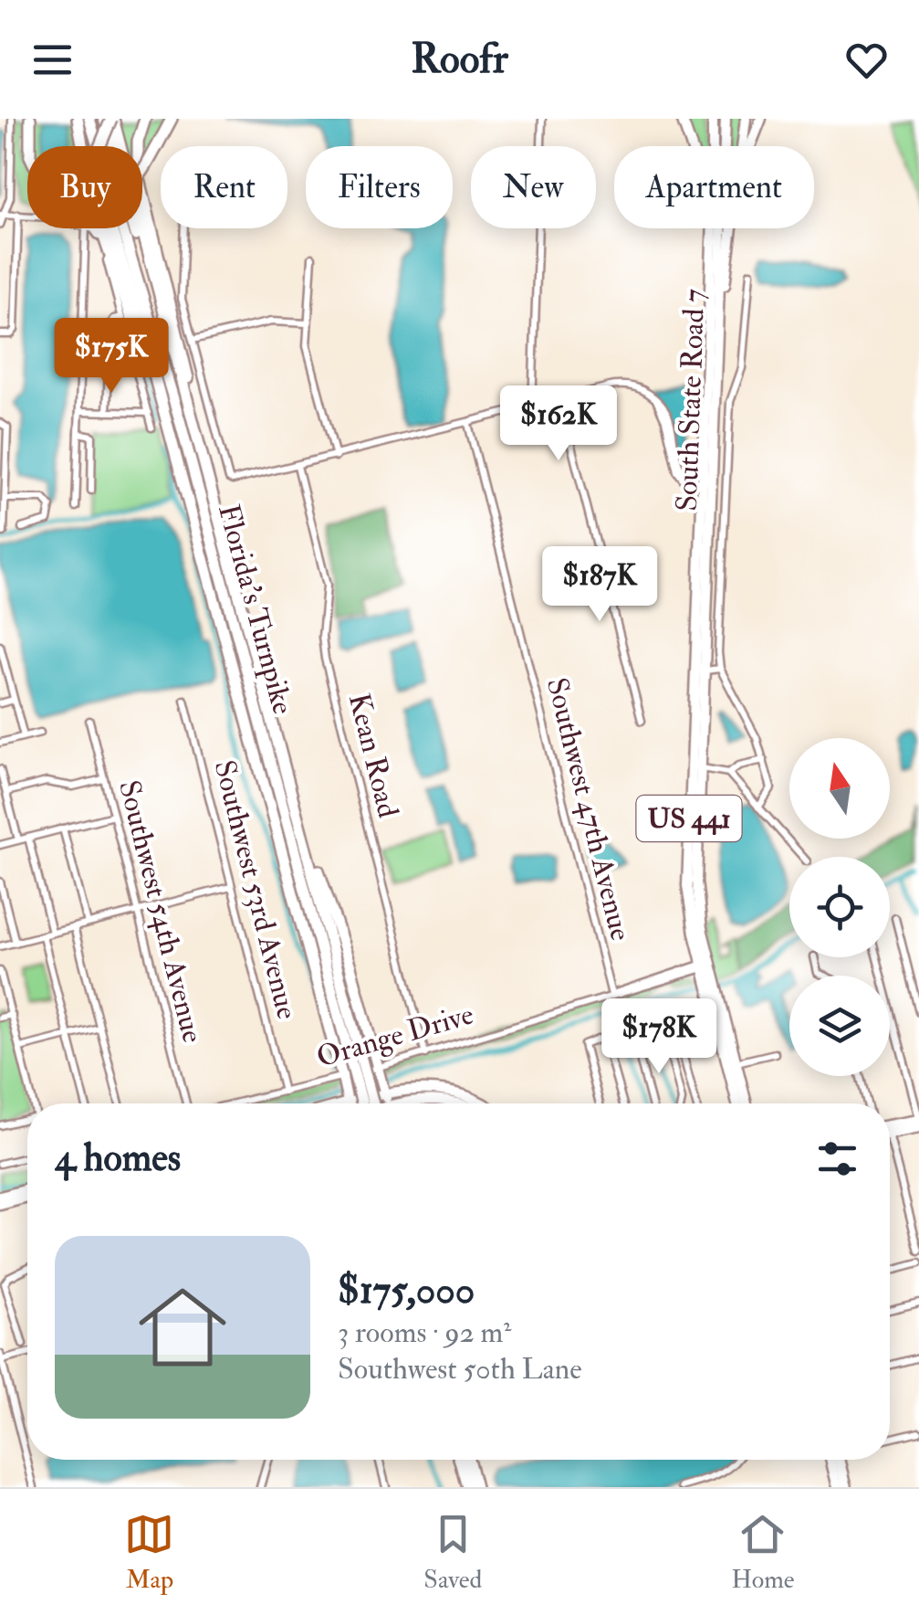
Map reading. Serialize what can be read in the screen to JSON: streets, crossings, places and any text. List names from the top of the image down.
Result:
{
  "streets": {
    "highway": ["Florida's Turnpike"],
    "main road": ["South State Road 7", "US 441"],
    "street": [
      "Kean Road",
      "Southwest 47th Avenue",
      "Southwest 53rd Avenue",
      "Southwest 54th Avenue",
      "Orange Drive"
    ]
  },
  "crossings": [
    ["South State Road 7", "Orange Drive"],
    ["Kean Road", "Orange Drive"],
    ["Southwest 47th Avenue", "Orange Drive"],
    ["Southwest 53rd Avenue", "Orange Drive"]
  ],
  "north": "top",
  "page": {
    "header": "Roofr",
    "chip": [
      "Buy",
      "Rent",
      "Filters",
      "New",
      "Apartment"
    ],
    "price": [
      "$175K",
      "$162K",
      "$187K",
      "$178K"
    ],
    "heading": "4 homes",
    "list": [
      {
        "name": "$175,000",
        "note": "3 rooms · 92 m² · Southwest 50th Lane"
      }
    ],
    "tabs": ["Map", "Saved", "Home"]
  }
}
